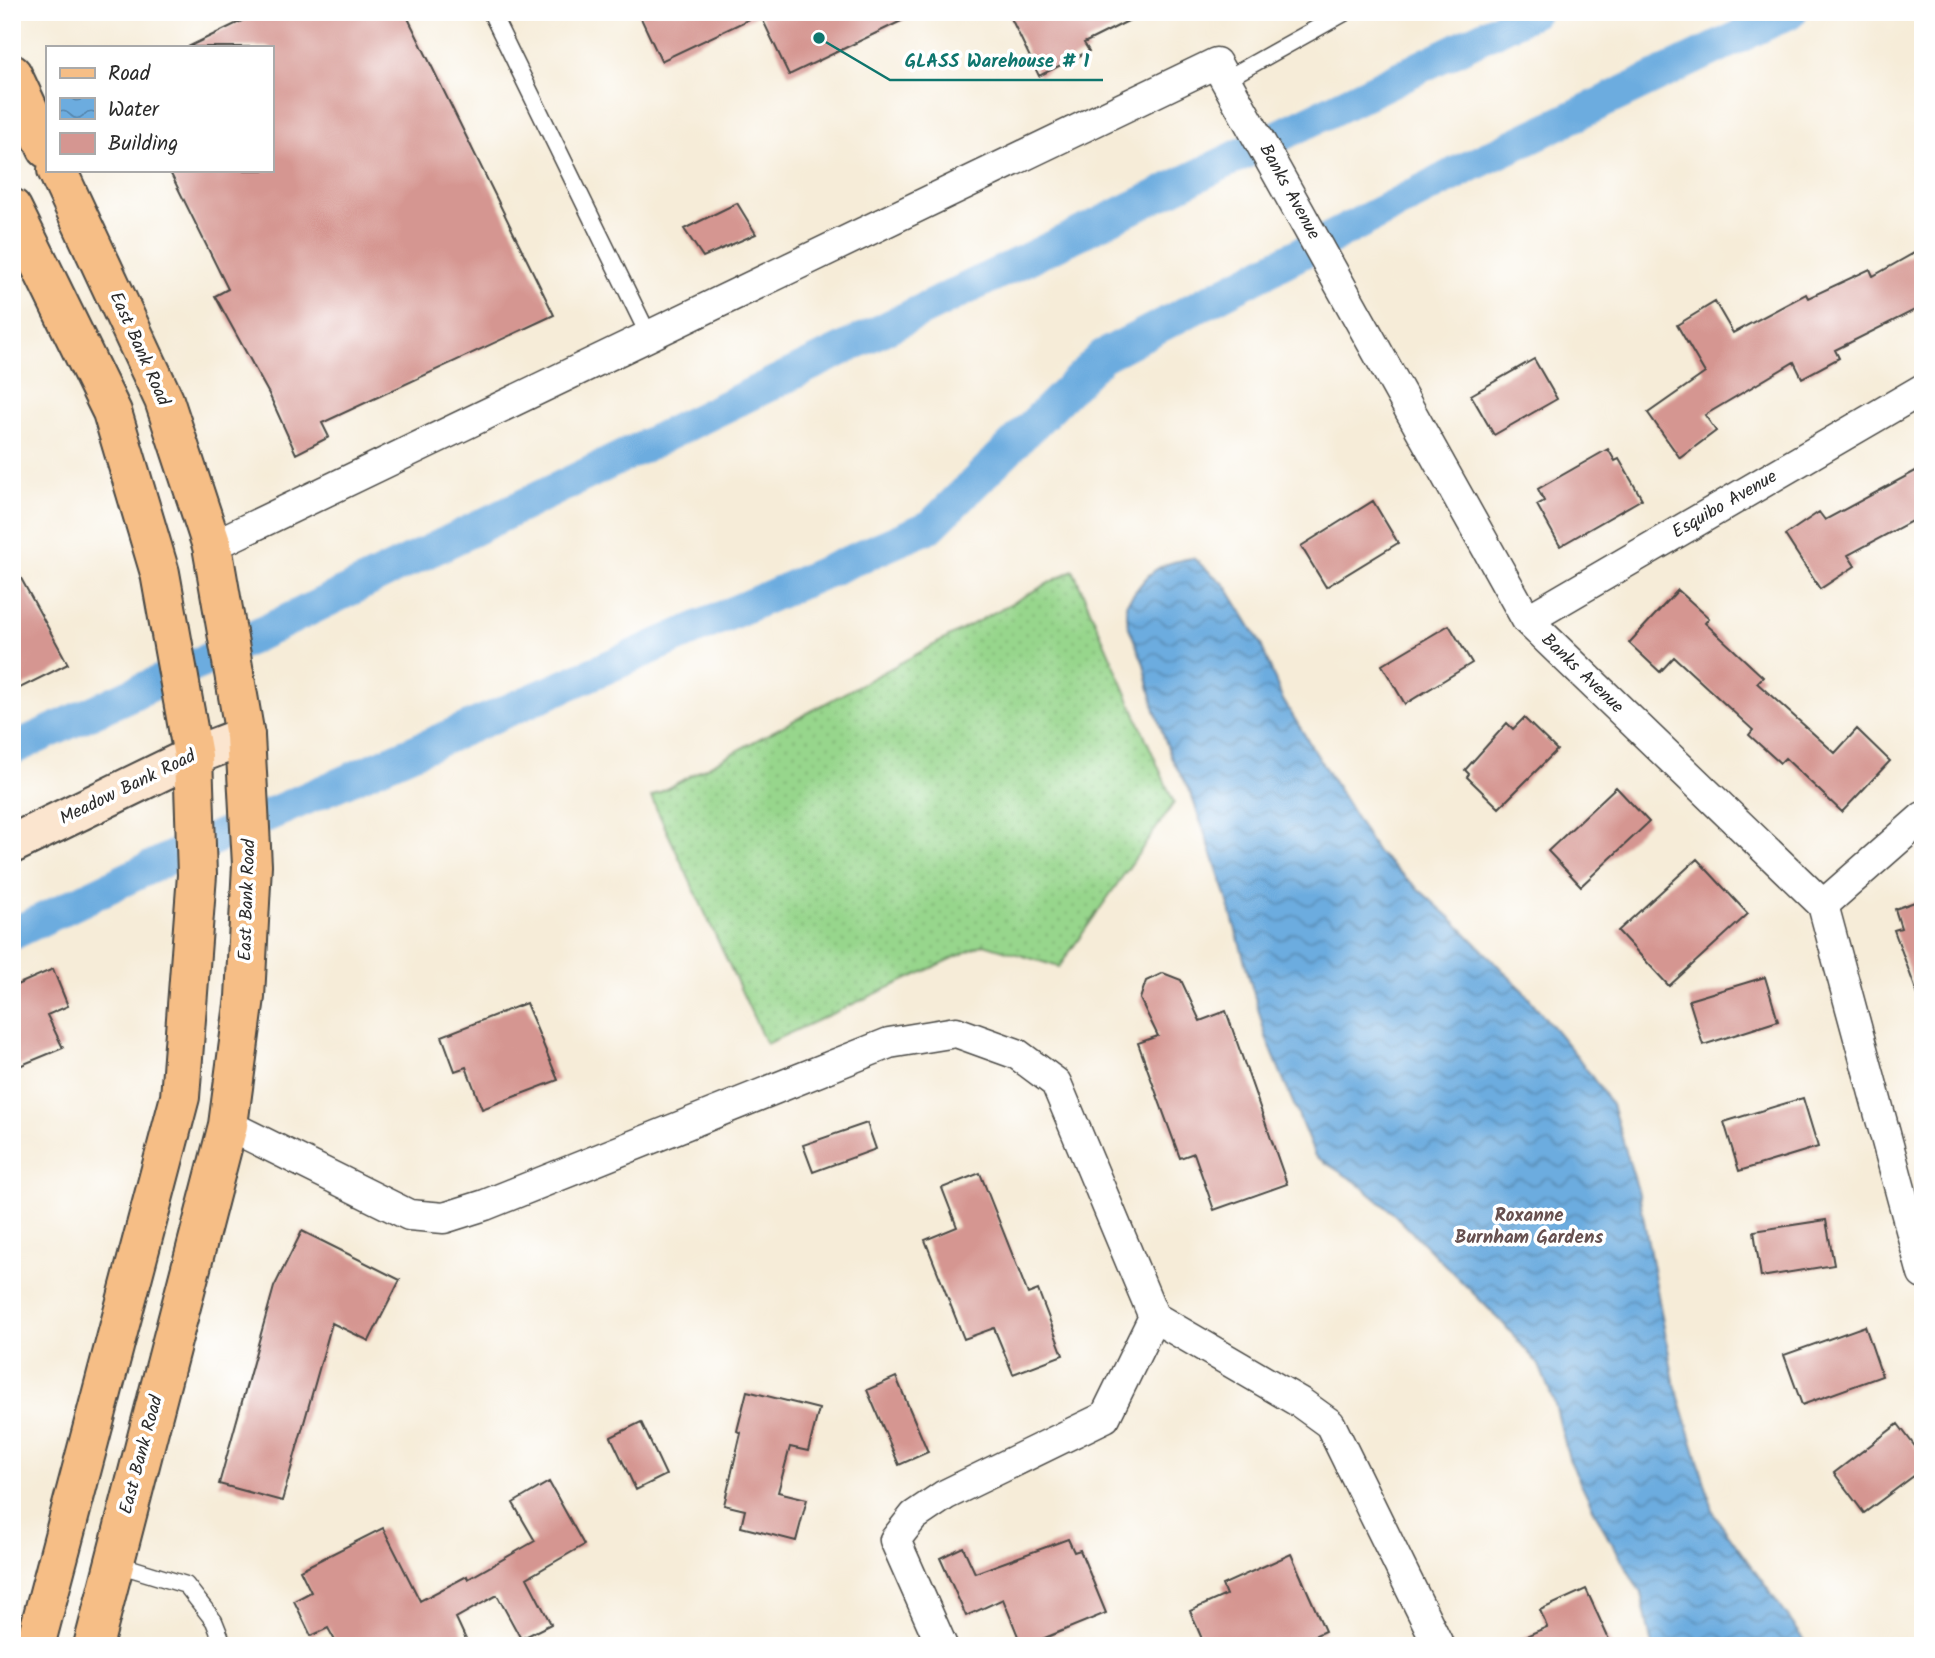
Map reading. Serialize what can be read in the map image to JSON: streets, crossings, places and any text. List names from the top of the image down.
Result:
{
  "streets": {
    "main road": ["East Bank Road", "Meadow Bank Road"],
    "street": ["Banks Avenue", "Esquibo Avenue"]
  },
  "crossings": [
    ["Banks Avenue", "Esquibo Avenue"],
    ["East Bank Road", "Meadow Bank Road"]
  ],
  "districts": ["Roxanne Burnham Gardens"],
  "places": ["GLASS Warehouse # 1"],
  "legend": ["Road", "Water", "Building"]
}
